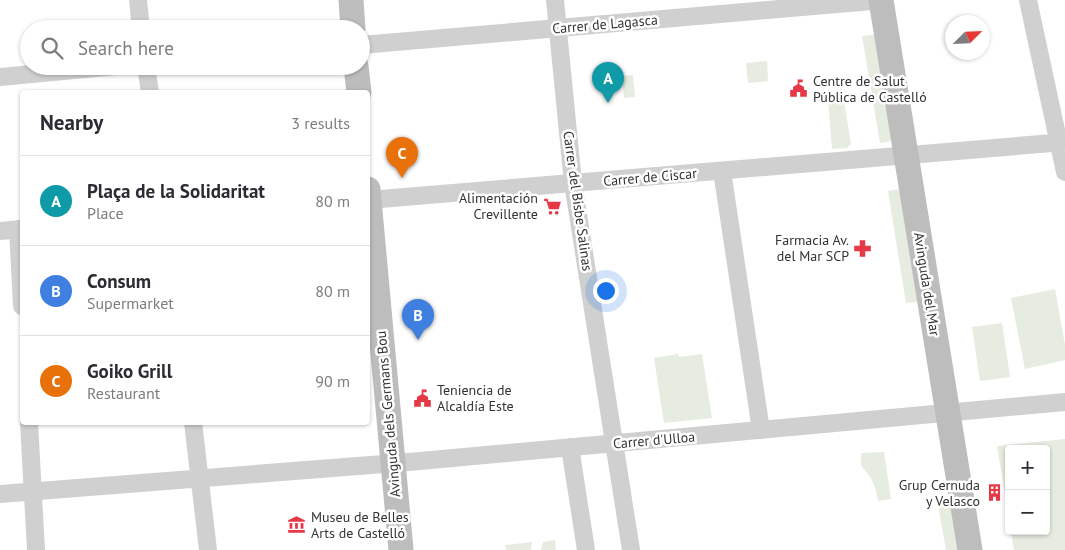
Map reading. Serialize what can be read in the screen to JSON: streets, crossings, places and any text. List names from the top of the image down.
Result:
{
  "streets": {
    "street": [
      "Carrer de Lagasca",
      "Carrer de Ciscar",
      "Carrer del Bisbe Salinas",
      "Avinguda del Mar",
      "Avinguda dels Germans Bou",
      "Carrer d'Ulloa"
    ]
  },
  "crossings": [
    ["Carrer de Lagasca", "Carrer del Bisbe Salinas"],
    ["Carrer de Lagasca", "Avinguda del Mar"],
    ["Carrer de Ciscar", "Carrer del Bisbe Salinas"],
    ["Carrer de Ciscar", "Avinguda del Mar"],
    ["Carrer del Bisbe Salinas", "Carrer d'Ulloa"],
    ["Avinguda del Mar", "Carrer d'Ulloa"],
    ["Avinguda dels Germans Bou", "Carrer d'Ulloa"]
  ],
  "places": {
    "public building": ["Centre de Salut Pública de Castelló", "Teniencia de Alcaldía Este"],
    "supermarket": ["Alimentación Crevillente"],
    "pharmacy": ["Farmacia Av. del Mar SCP"],
    "building": ["Grup Cernuda y Velasco"],
    "museum": ["Museu de Belles Arts de Castelló"]
  },
  "north": "top right",
  "page": {
    "search": "Search here",
    "pins": ["A", "C", "B"],
    "heading": ["Nearby", "3 results"],
    "list": [
      {
        "mark": "A",
        "name": "Plaça de la Solidaritat",
        "note": "Place",
        "value": "80 m"
      },
      {
        "mark": "B",
        "name": "Consum",
        "note": "Supermarket",
        "value": "80 m"
      },
      {
        "mark": "C",
        "name": "Goiko Grill",
        "note": "Restaurant",
        "value": "90 m"
      }
    ],
    "map_buttons": ["+", "−"]
  }
}
